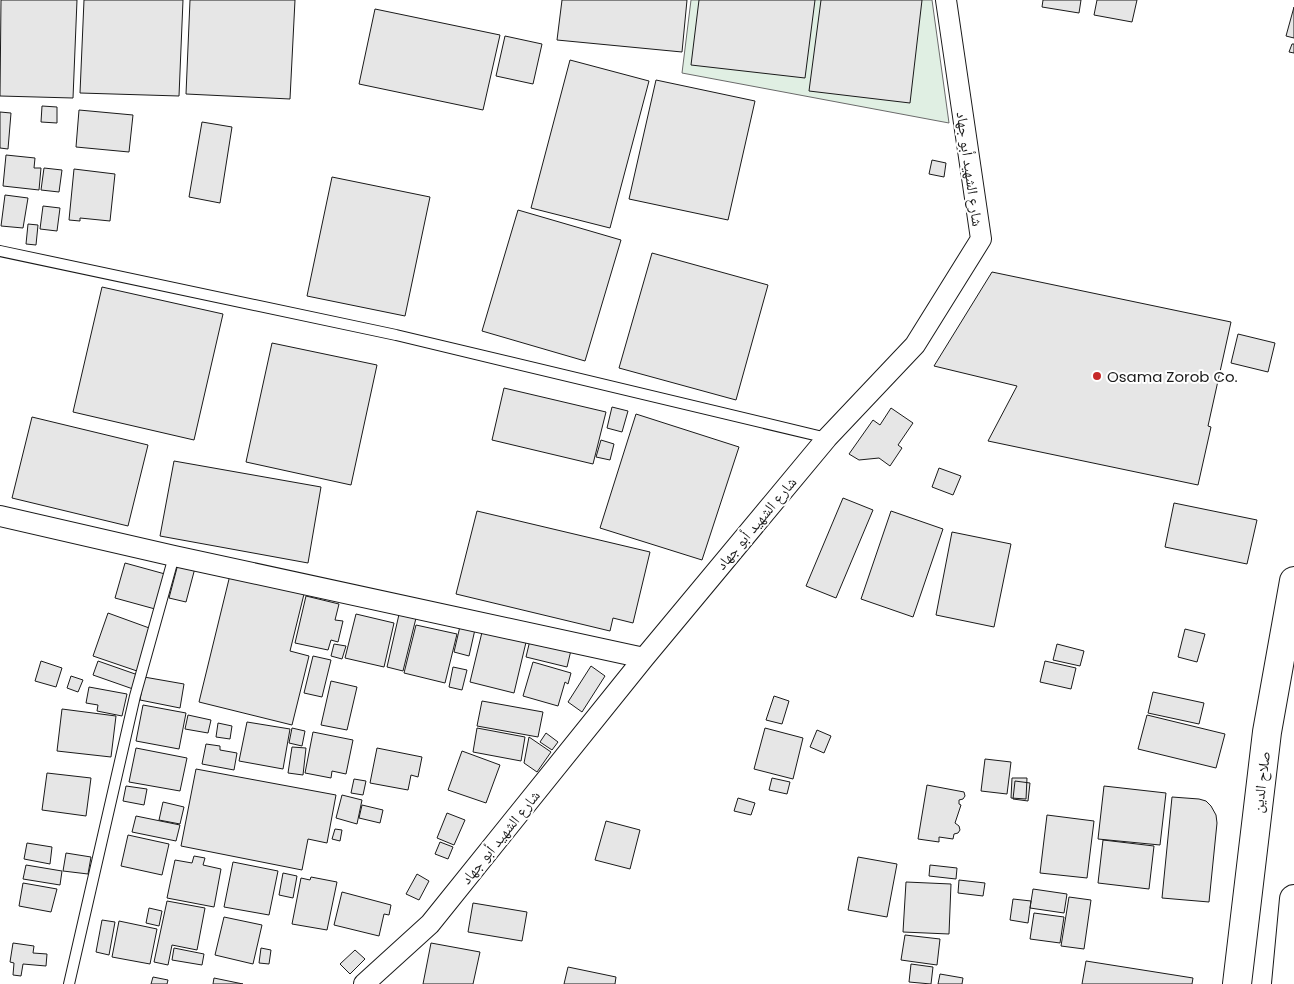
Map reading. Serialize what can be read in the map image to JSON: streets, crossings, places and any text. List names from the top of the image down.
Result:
{
  "streets": {
    "highway": ["صلاح الدين"],
    "street": ["شارع الشهيد أبو جهاد"]
  },
  "places": ["Osama Zorob Co."]
}
